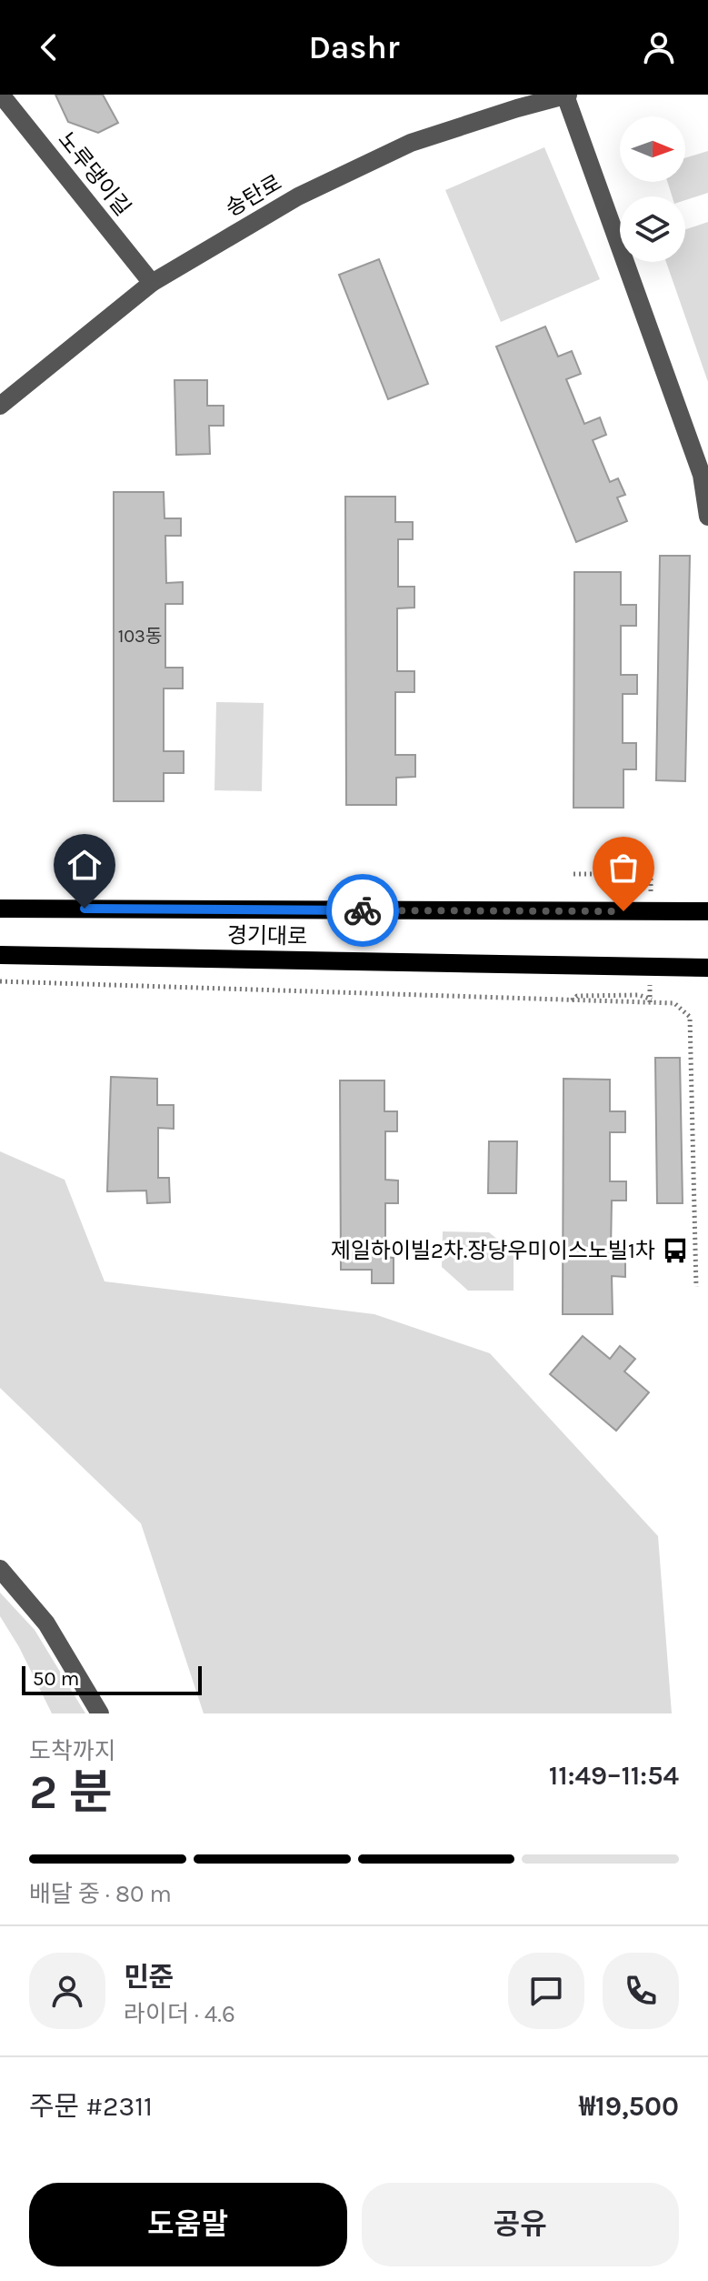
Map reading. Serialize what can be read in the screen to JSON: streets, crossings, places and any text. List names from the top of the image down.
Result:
{
  "streets": {
    "main road": ["경기대로"],
    "street": ["노루댕이길", "송탄로"]
  },
  "crossings": [
    ["노루댕이길", "송탄로"]
  ],
  "places": {
    "bus stop": ["제일하이빌2차.장당우미이스노빌1차"]
  },
  "house_numbers": ["103동"],
  "scale_bar": "50 m",
  "north": "right",
  "page": {
    "header": "Dashr",
    "scale": "50 m",
    "heading": ["2 분", "도착까지", "11:49–11:54"],
    "panel": [
      "민준",
      "라이더 · 4.6",
      "주문 #2311",
      "₩19,500"
    ],
    "bar": "배달 중 · 80 m",
    "buttons": ["도움말", "공유"]
  }
}
